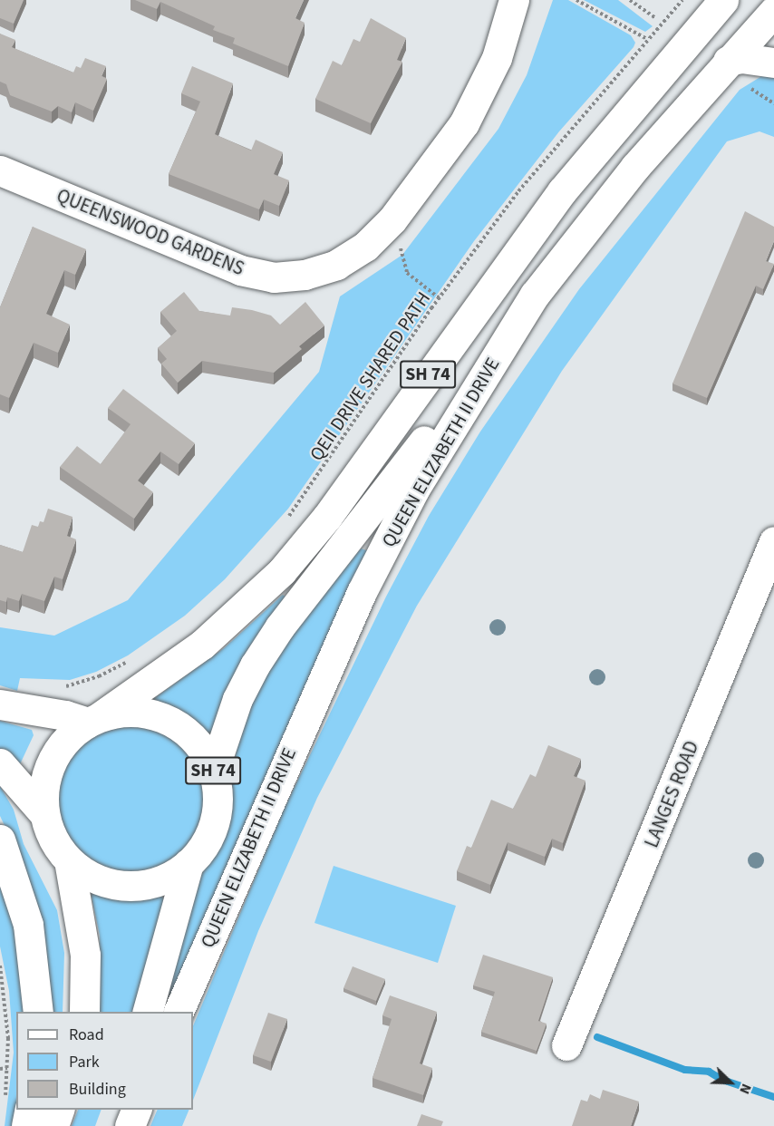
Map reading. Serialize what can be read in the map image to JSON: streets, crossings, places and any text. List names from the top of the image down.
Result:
{
  "streets": {
    "main road": [
      "QUEENSWOOD GARDENS",
      "SH 74",
      "QUEEN ELIZABETH II DRIVE",
      "LANGES ROAD"
    ],
    "path": ["QEII DRIVE SHARED PATH"]
  },
  "crossings": [
    ["SH 74", "QUEEN ELIZABETH II DRIVE"]
  ],
  "legend": ["Road", "Park", "Building"],
  "north": "bottom right"
}
